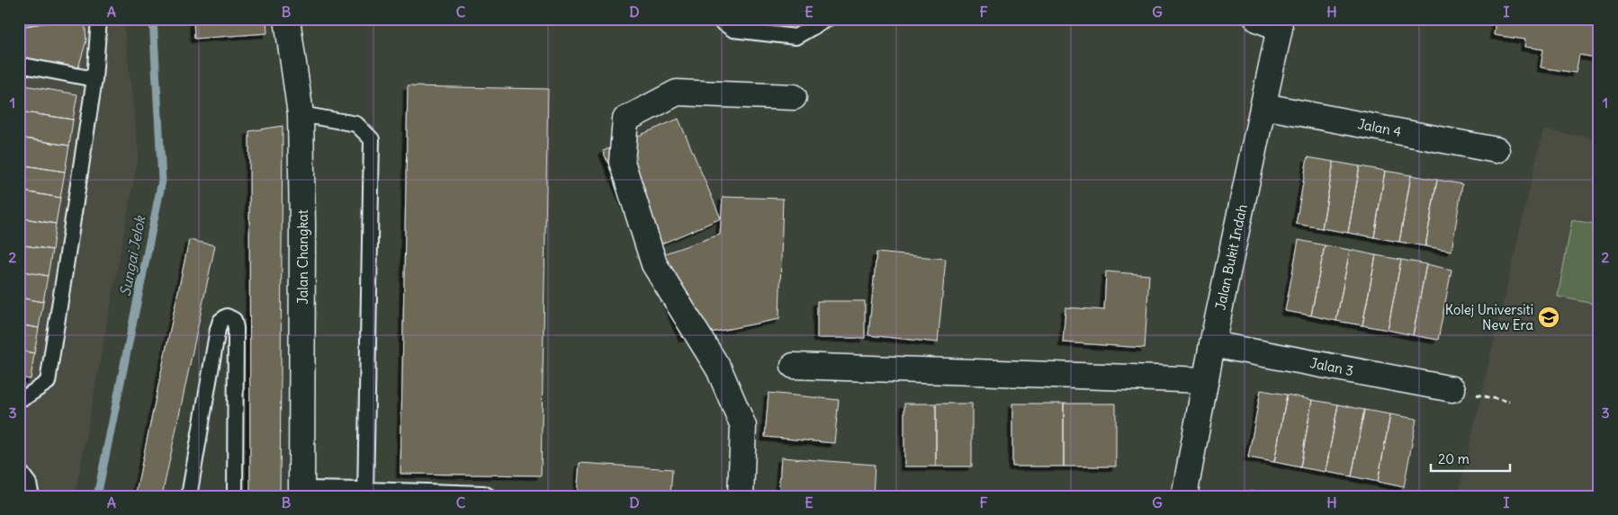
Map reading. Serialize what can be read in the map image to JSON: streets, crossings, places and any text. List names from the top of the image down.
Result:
{
  "streets": {
    "street": [
      "Jalan 4",
      "Jalan Changkat",
      "Jalan Bukit Indah",
      "Jalan 3"
    ]
  },
  "crossings": [
    ["Jalan 4", "Jalan Bukit Indah"],
    ["Jalan Bukit Indah", "Jalan 3"]
  ],
  "water": ["Sungai Jelok"],
  "places": {
    "school or university": ["Kolej Universiti New Era"]
  },
  "scale_bar": "20 m",
  "grid": {
    "columns": [
      "A",
      "B",
      "C",
      "D",
      "E",
      "F",
      "G",
      "H",
      "I"
    ],
    "rows": ["1", "2", "3"]
  }
}
